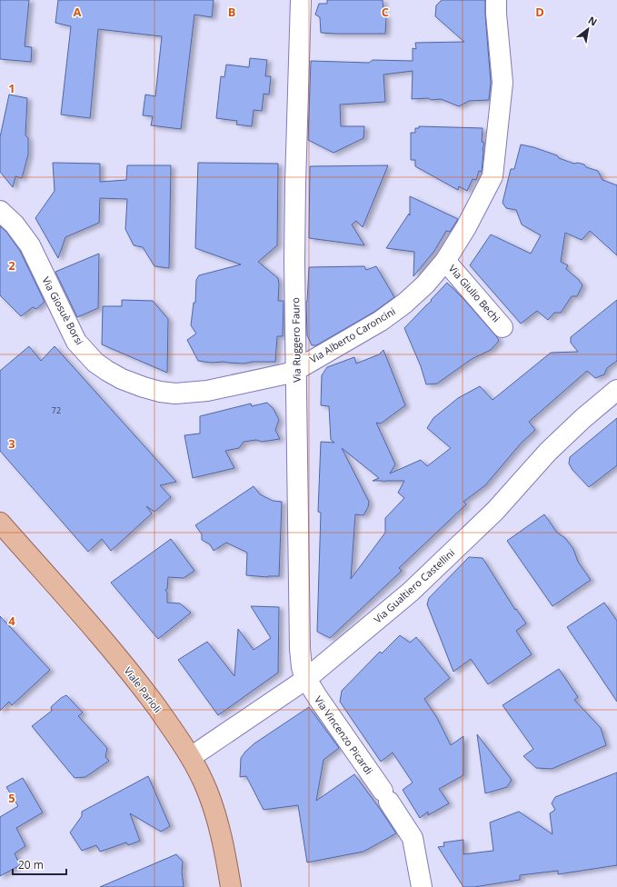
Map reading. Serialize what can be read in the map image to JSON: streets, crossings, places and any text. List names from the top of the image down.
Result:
{
  "streets": {
    "main road": ["Viale Parioli"],
    "street": [
      "Via Giulio Bechi",
      "Via Giosuè Borsi",
      "Via Alberto Caroncini",
      "Via Ruggero Fauro",
      "Via Gualtiero Castellini",
      "Via Vincenzo Picardi"
    ]
  },
  "crossings": [
    ["Via Giulio Bechi", "Via Alberto Caroncini"],
    ["Via Giosuè Borsi", "Via Alberto Caroncini"],
    ["Via Giosuè Borsi", "Via Ruggero Fauro"],
    ["Via Alberto Caroncini", "Via Ruggero Fauro"],
    ["Via Ruggero Fauro", "Via Gualtiero Castellini"],
    ["Via Ruggero Fauro", "Via Vincenzo Picardi"],
    ["Via Gualtiero Castellini", "Viale Parioli"],
    ["Via Gualtiero Castellini", "Via Vincenzo Picardi"]
  ],
  "house_numbers": ["72"],
  "scale_bar": "20 m",
  "north": "top right",
  "grid": {
    "columns": [
      "A",
      "B",
      "C",
      "D"
    ],
    "rows": [
      "1",
      "2",
      "3",
      "4",
      "5"
    ]
  }
}
